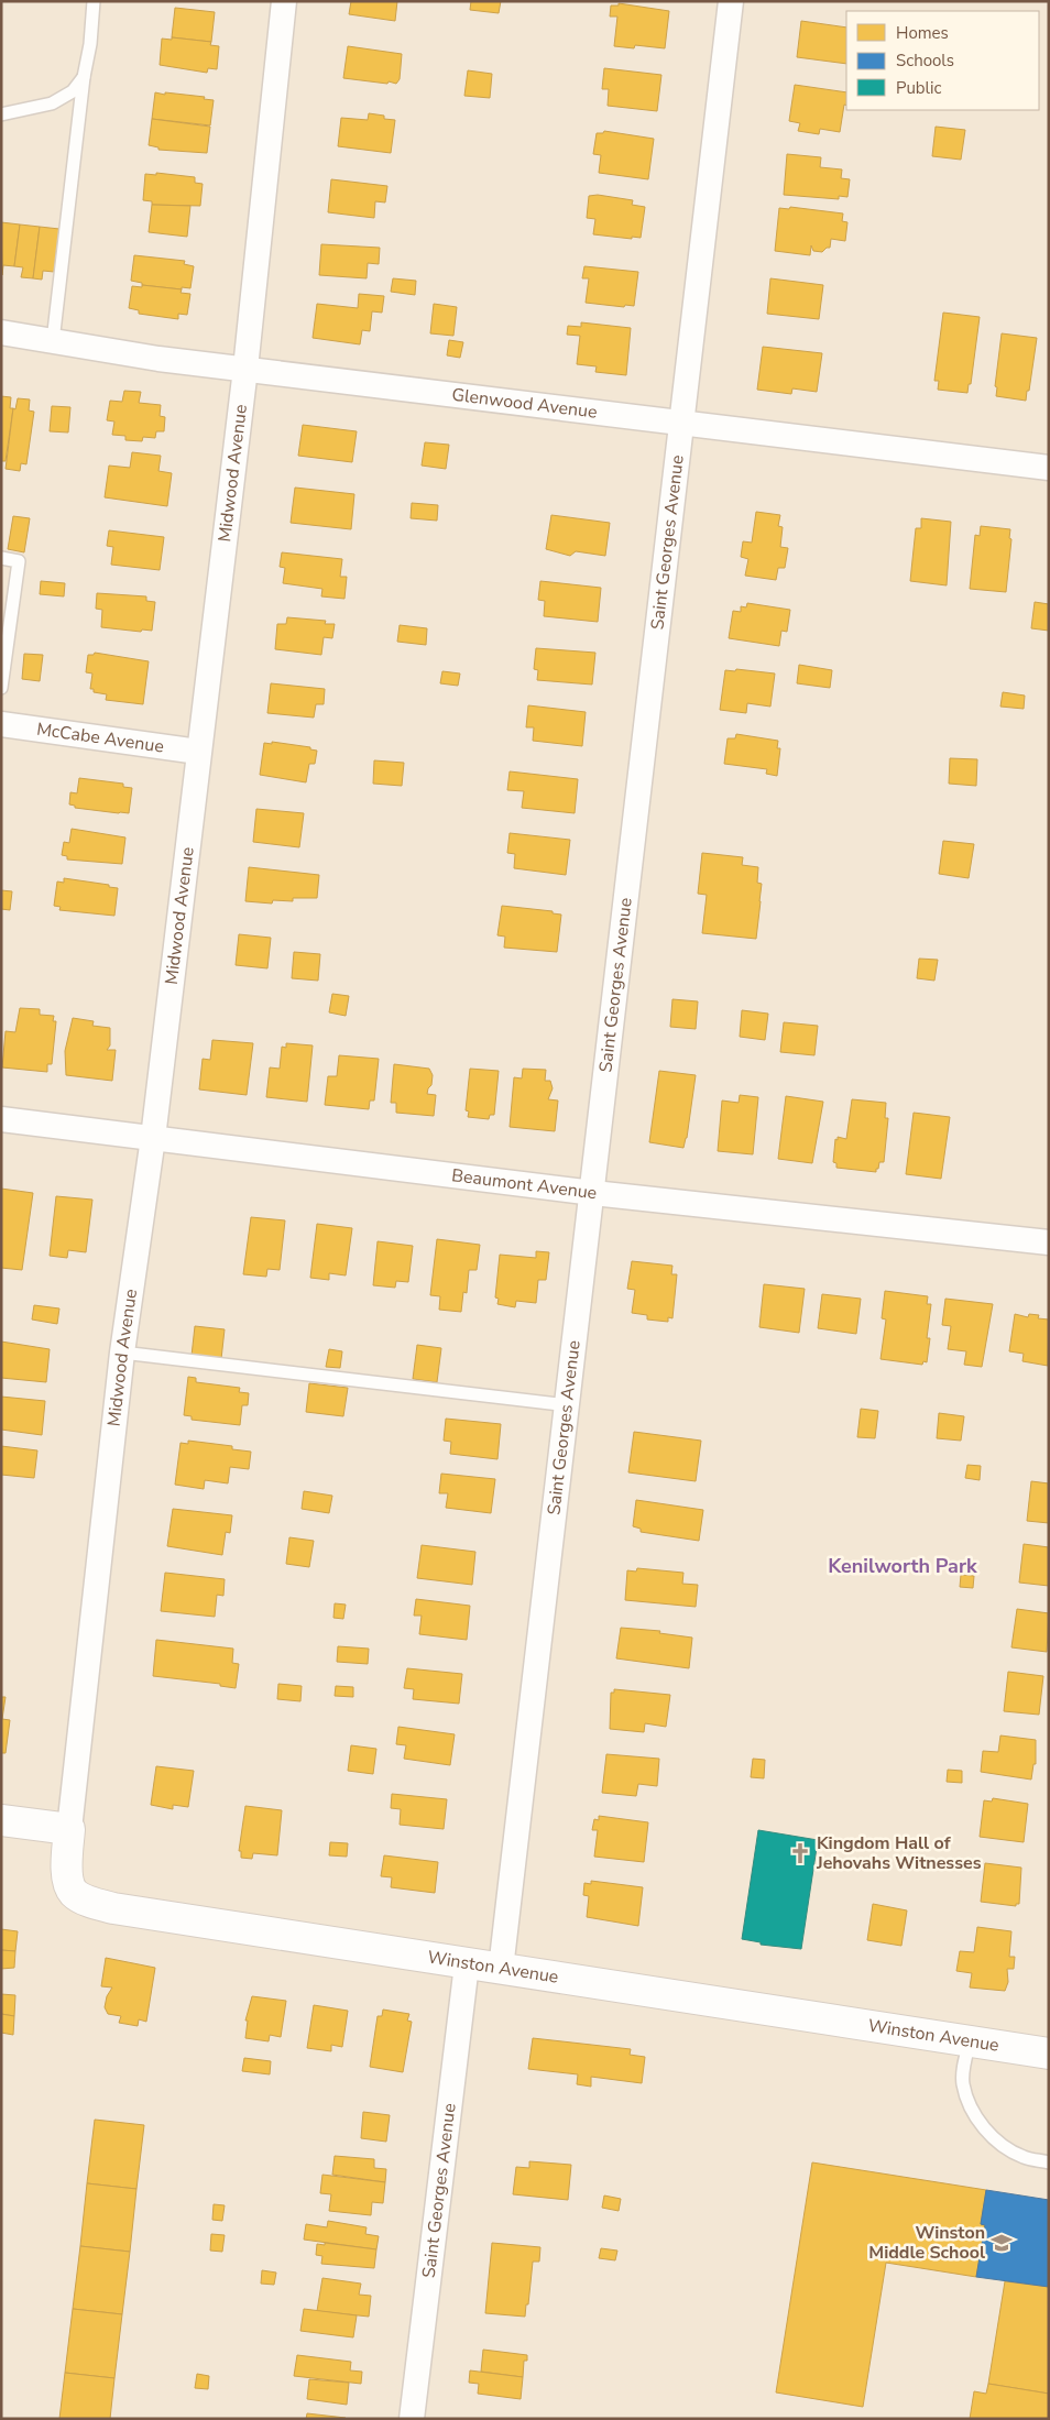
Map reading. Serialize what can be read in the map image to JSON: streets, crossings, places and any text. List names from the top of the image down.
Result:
{
  "streets": {
    "street": [
      "Glenwood Avenue",
      "Midwood Avenue",
      "Saint Georges Avenue",
      "McCabe Avenue",
      "Beaumont Avenue",
      "Winston Avenue"
    ]
  },
  "crossings": [
    ["Glenwood Avenue", "Midwood Avenue"],
    ["Glenwood Avenue", "Saint Georges Avenue"],
    ["Midwood Avenue", "McCabe Avenue"],
    ["Midwood Avenue", "Beaumont Avenue"],
    ["Midwood Avenue", "Winston Avenue"],
    ["Saint Georges Avenue", "Beaumont Avenue"],
    ["Saint Georges Avenue", "Winston Avenue"]
  ],
  "districts": ["Kenilworth Park"],
  "places": {
    "church": ["Kingdom Hall of Jehovahs Witnesses"],
    "school or university": ["Winston Middle School"]
  },
  "legend": ["Homes", "Schools", "Public"]
}
